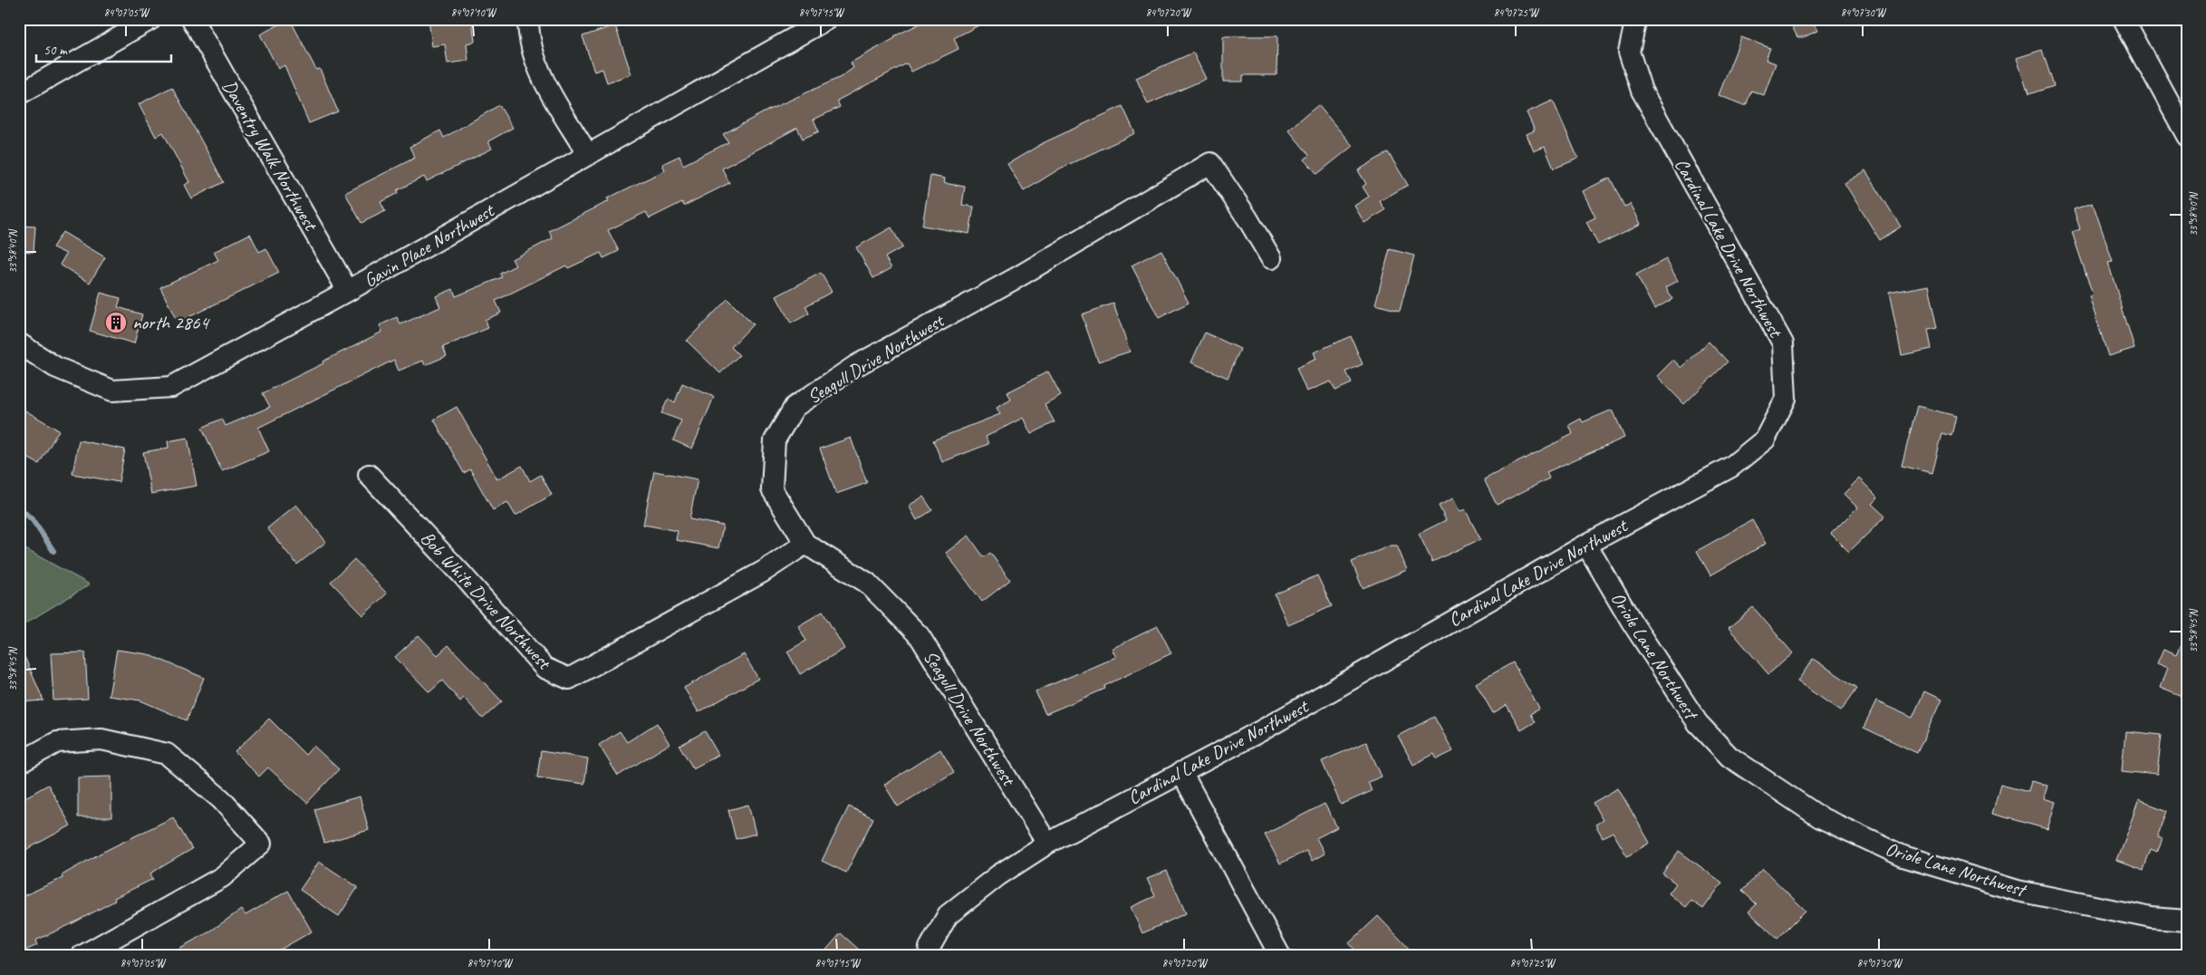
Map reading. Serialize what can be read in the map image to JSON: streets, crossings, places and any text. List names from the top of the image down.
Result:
{
  "streets": {
    "street": [
      "Daventry Walk Northwest",
      "Gavin Place Northwest",
      "Cardinal Lake Drive Northwest",
      "Seagull Drive Northwest",
      "Bob White Drive Northwest",
      "Oriole Lane Northwest"
    ]
  },
  "crossings": [
    ["Daventry Walk Northwest", "Gavin Place Northwest"],
    ["Cardinal Lake Drive Northwest", "Seagull Drive Northwest"],
    ["Cardinal Lake Drive Northwest", "Oriole Lane Northwest"],
    ["Seagull Drive Northwest", "Bob White Drive Northwest"]
  ],
  "places": {
    "building": ["north 2864"]
  },
  "scale_bar": "50 m",
  "coordinates": [
    "84°07'05\"W",
    "84°07'10\"W",
    "84°07'15\"W",
    "84°07'20\"W",
    "84°07'25\"W",
    "84°07'30\"W",
    "33°58'40\"N",
    "33°58'45\"N"
  ]
}
